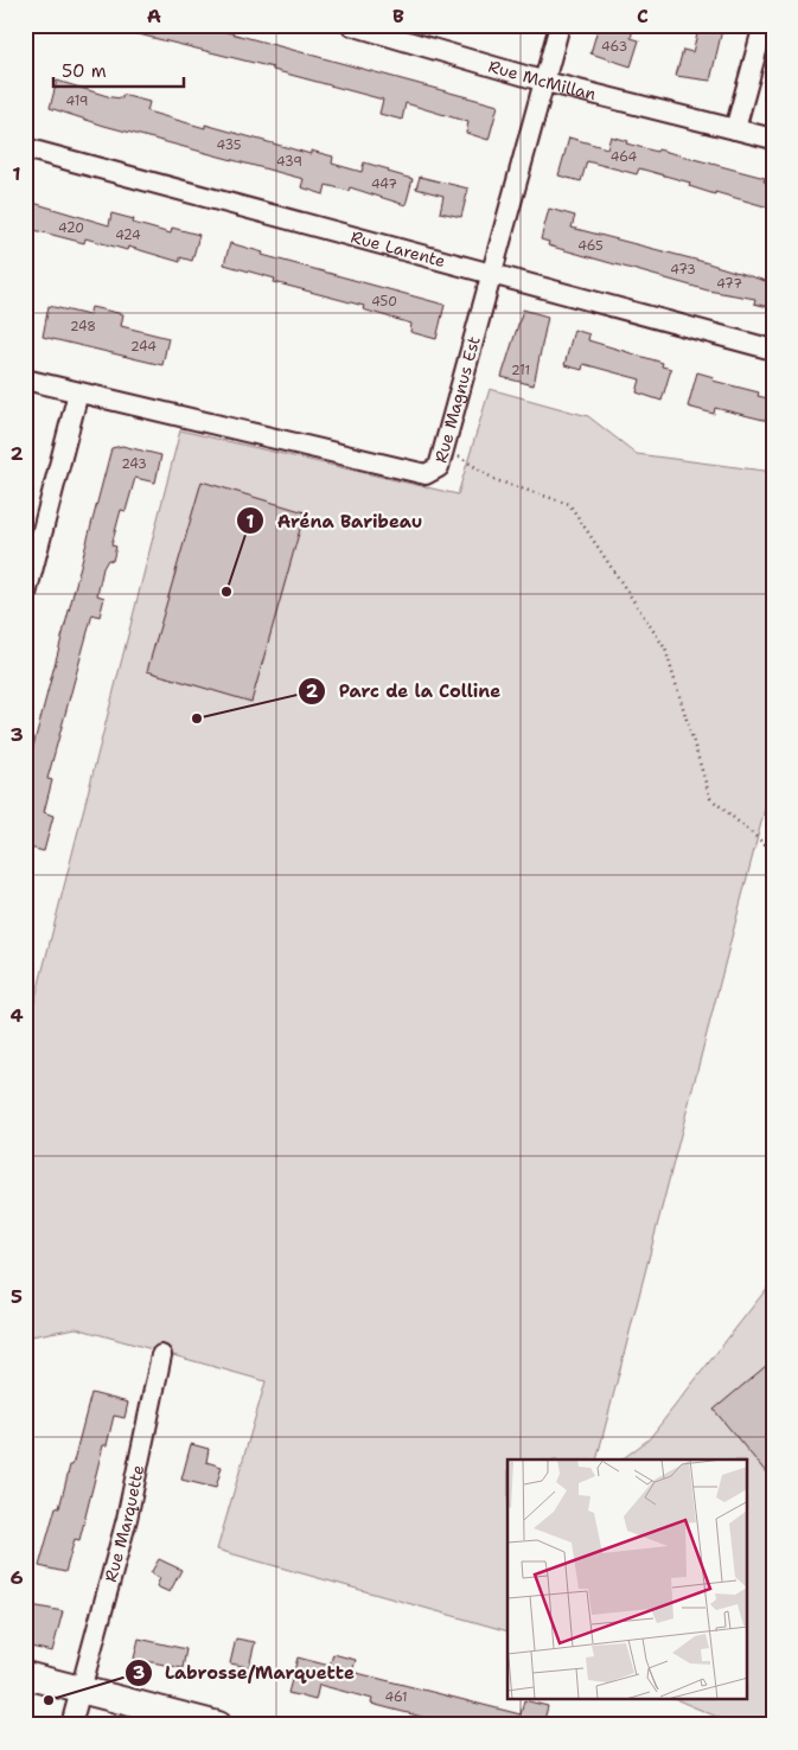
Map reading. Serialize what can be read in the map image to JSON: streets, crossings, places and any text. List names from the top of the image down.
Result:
{
  "streets": {
    "street": [
      "Rue McMillan",
      "Rue Larente",
      "Rue Magnus Est",
      "Rue Marquette"
    ]
  },
  "crossings": [
    ["Rue McMillan", "Rue Magnus Est"],
    ["Rue Larente", "Rue Magnus Est"]
  ],
  "places": ["Aréna Baribeau", "Parc de la Colline", "Labrosse/Marquette"],
  "house_numbers": [
    "463",
    "419",
    "435",
    "464",
    "439",
    "447",
    "420",
    "424",
    "465",
    "473",
    "477",
    "450",
    "248",
    "244",
    "211",
    "243",
    "461"
  ],
  "scale_bar": "50 m",
  "grid": {
    "columns": ["A", "B", "C"],
    "rows": [
      "1",
      "2",
      "3",
      "4",
      "5",
      "6"
    ]
  }
}
